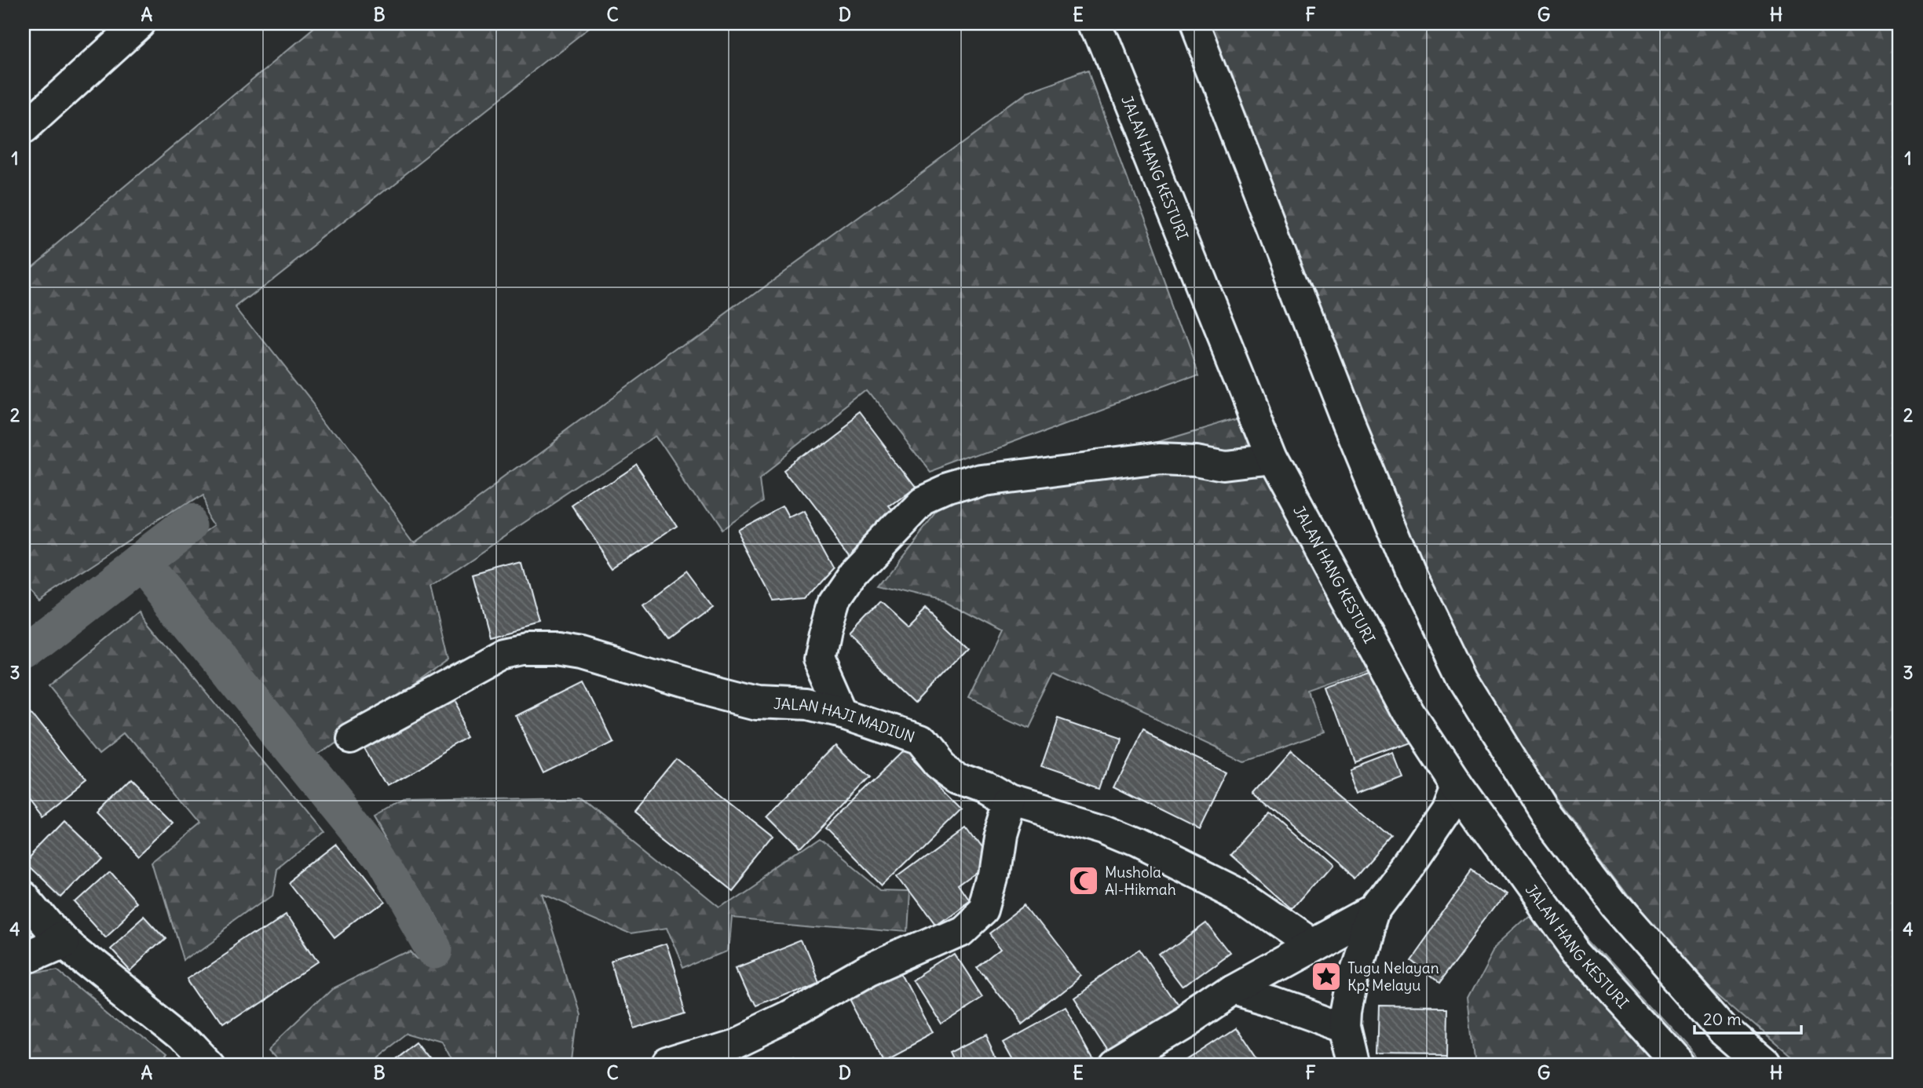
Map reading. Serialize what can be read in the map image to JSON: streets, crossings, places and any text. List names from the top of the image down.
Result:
{
  "streets": {
    "street": ["JALAN HANG KESTURI", "JALAN HAJI MADIUN"]
  },
  "places": {
    "mosque": ["Mushola Al-Hikmah"],
    "place": ["Tugu Nelayan Kp. Melayu"]
  },
  "scale_bar": "20 m",
  "grid": {
    "columns": [
      "A",
      "B",
      "C",
      "D",
      "E",
      "F",
      "G",
      "H"
    ],
    "rows": [
      "1",
      "2",
      "3",
      "4"
    ]
  }
}
